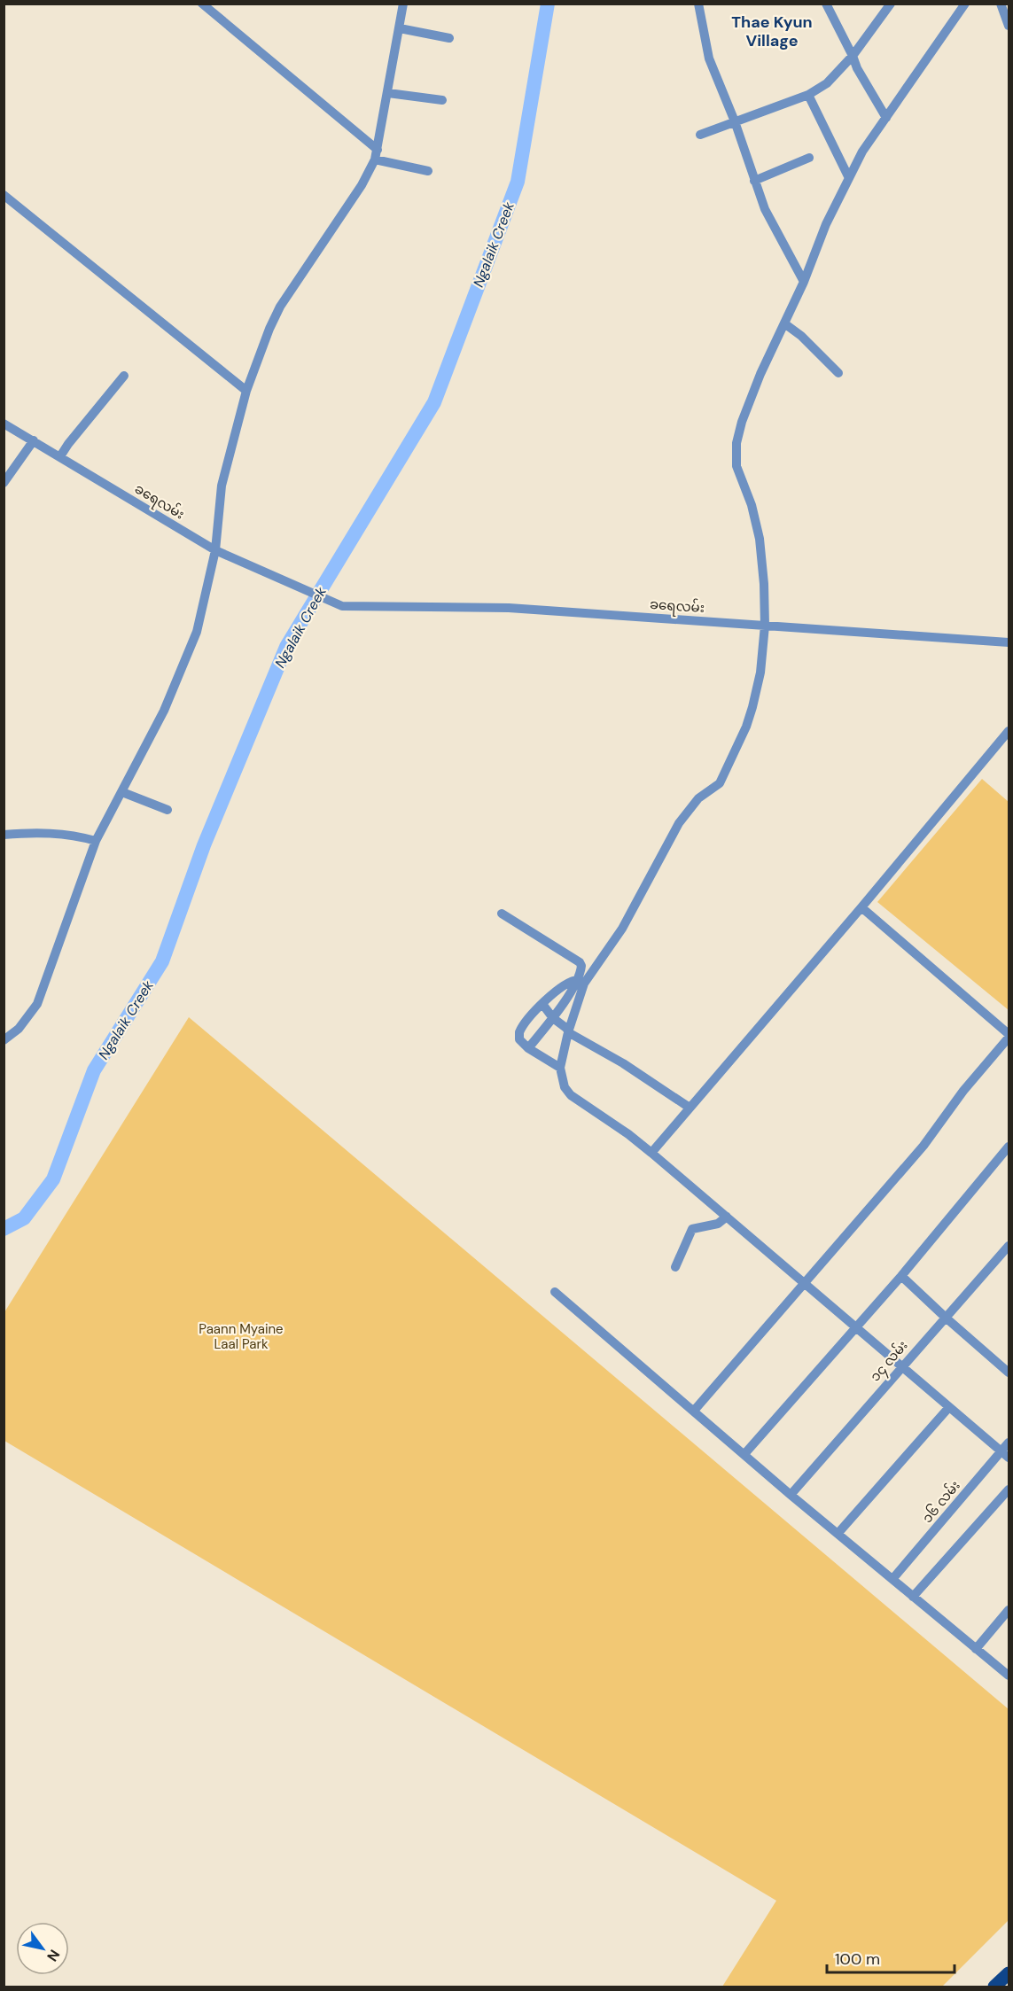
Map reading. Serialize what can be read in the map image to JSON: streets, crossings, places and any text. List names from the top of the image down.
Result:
{
  "streets": {
    "street": ["ခရေလမ်း", "၁၄ လမ်း", "၁၆ လမ်း"]
  },
  "districts": ["Thae Kyun Village"],
  "water": ["Ngalaik Creek"],
  "parks": ["Paann Myaine Laal Park"],
  "scale_bar": "100 m",
  "north": "bottom right"
}
